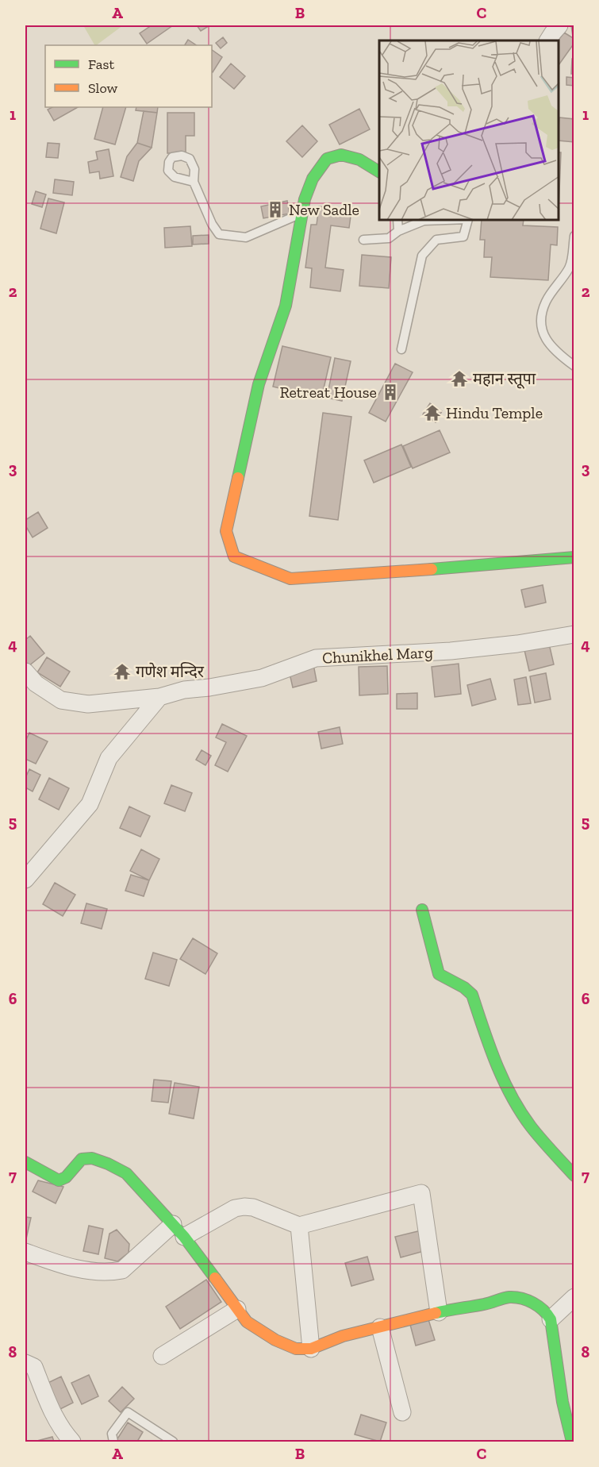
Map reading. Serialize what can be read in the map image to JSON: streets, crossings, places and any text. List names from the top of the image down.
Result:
{
  "streets": {
    "street": ["Chunikhel Marg"]
  },
  "places": {
    "building": ["New Sadle", "Retreat House"],
    "temple": ["महान स्तूपा", "Hindu Temple", "गणेश मन्दिर"]
  },
  "legend": ["Fast", "Slow"],
  "grid": {
    "columns": ["A", "B", "C"],
    "rows": [
      "1",
      "2",
      "3",
      "4",
      "5",
      "6",
      "7",
      "8"
    ]
  }
}
